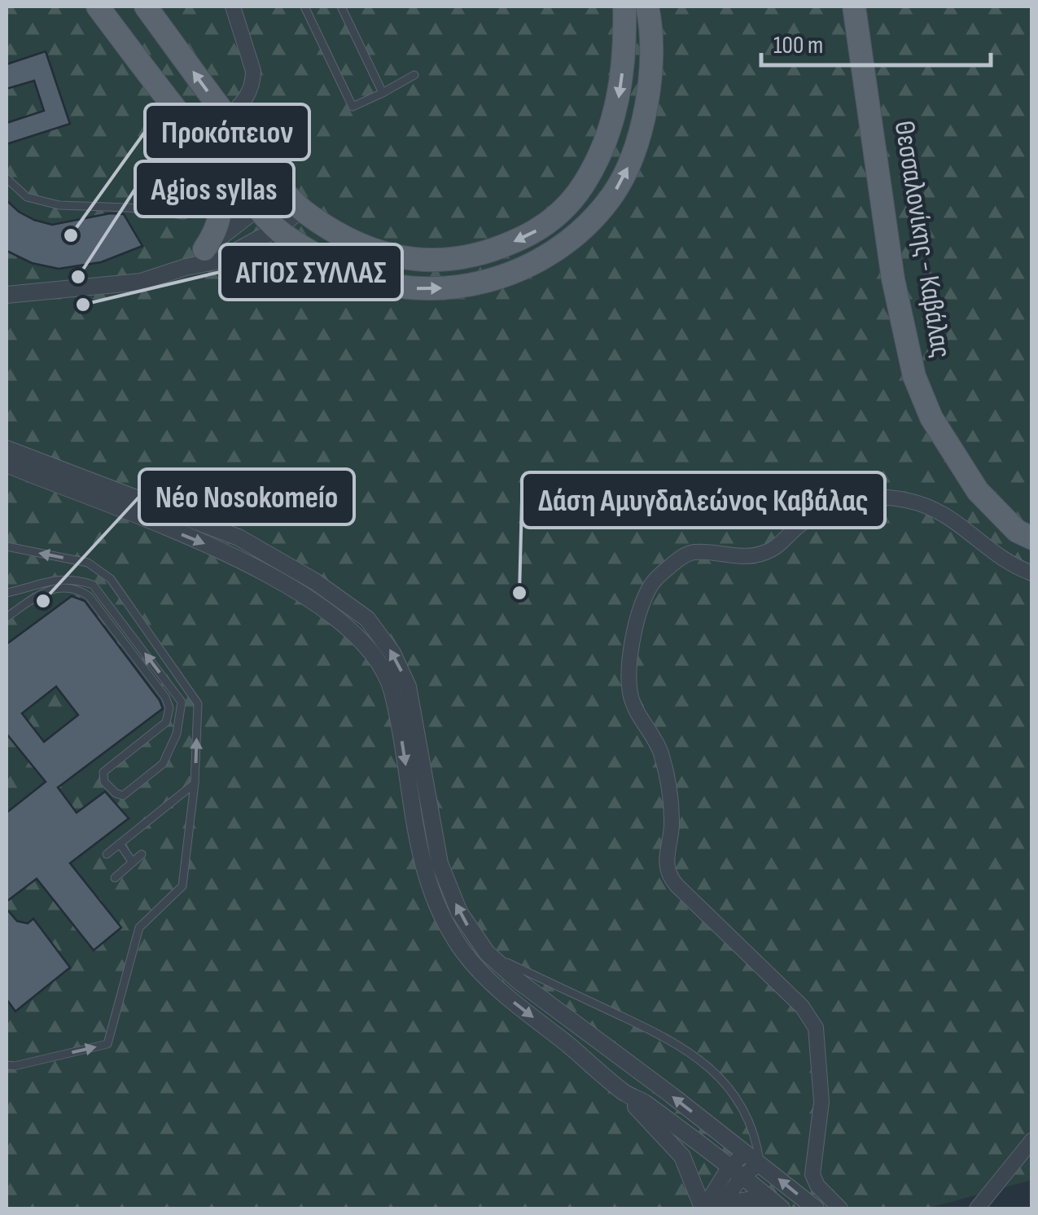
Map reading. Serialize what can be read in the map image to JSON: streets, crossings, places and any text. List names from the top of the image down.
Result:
{
  "streets": {
    "main road": ["Θεσσαλονίκης - Καβάλας"]
  },
  "places": [
    "Προκόπειον",
    "Agios syllas",
    "ΑΓΙΟΣ ΣΥΛΛΑΣ",
    "Δάση Αμυγδαλεώνος Καβάλας",
    "Néo Nosokomeío"
  ],
  "scale_bar": "100 m"
}
